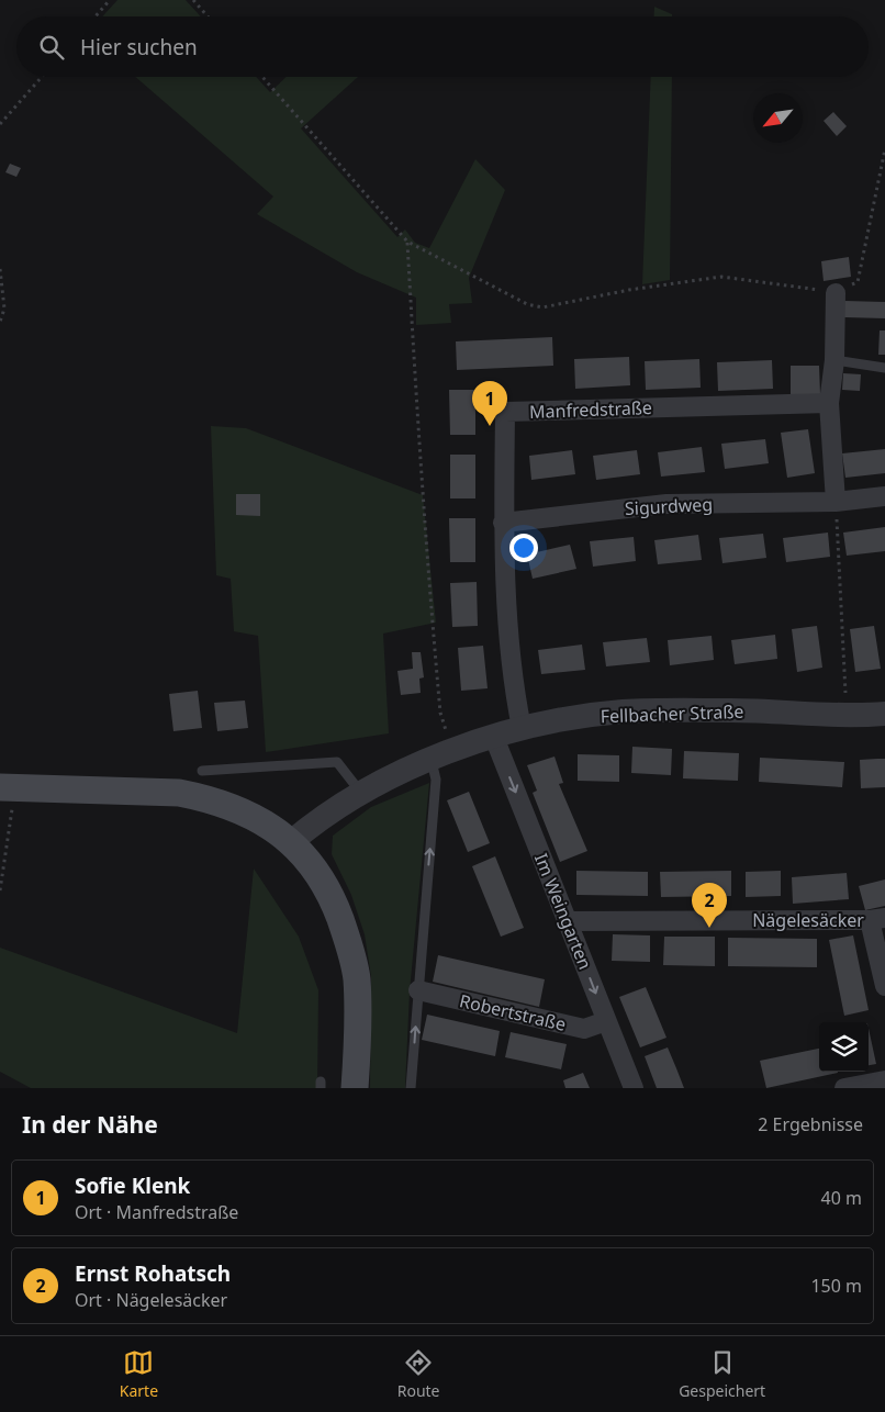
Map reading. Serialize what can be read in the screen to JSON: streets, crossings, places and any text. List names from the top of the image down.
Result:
{
  "streets": {
    "street": [
      "Manfredstraße",
      "Sigurdweg",
      "Fellbacher Straße",
      "Im Weingarten",
      "Nägelesäcker",
      "Robertstraße"
    ]
  },
  "crossings": [
    ["Manfredstraße", "Sigurdweg"],
    ["Manfredstraße", "Fellbacher Straße"],
    ["Fellbacher Straße", "Im Weingarten"],
    ["Im Weingarten", "Nägelesäcker"],
    ["Im Weingarten", "Robertstraße"]
  ],
  "one_way": ["Im Weingarten"],
  "north": "bottom left",
  "page": {
    "search": "Hier suchen",
    "pins": ["1", "2"],
    "heading": ["In der Nähe", "2 Ergebnisse"],
    "list": [
      {
        "mark": "1",
        "name": "Sofie Klenk",
        "note": "Ort · Manfredstraße",
        "value": "40 m"
      },
      {
        "mark": "2",
        "name": "Ernst Rohatsch",
        "note": "Ort · Nägelesäcker",
        "value": "150 m"
      }
    ],
    "nav": ["Karte", "Route", "Gespeichert"]
  }
}
